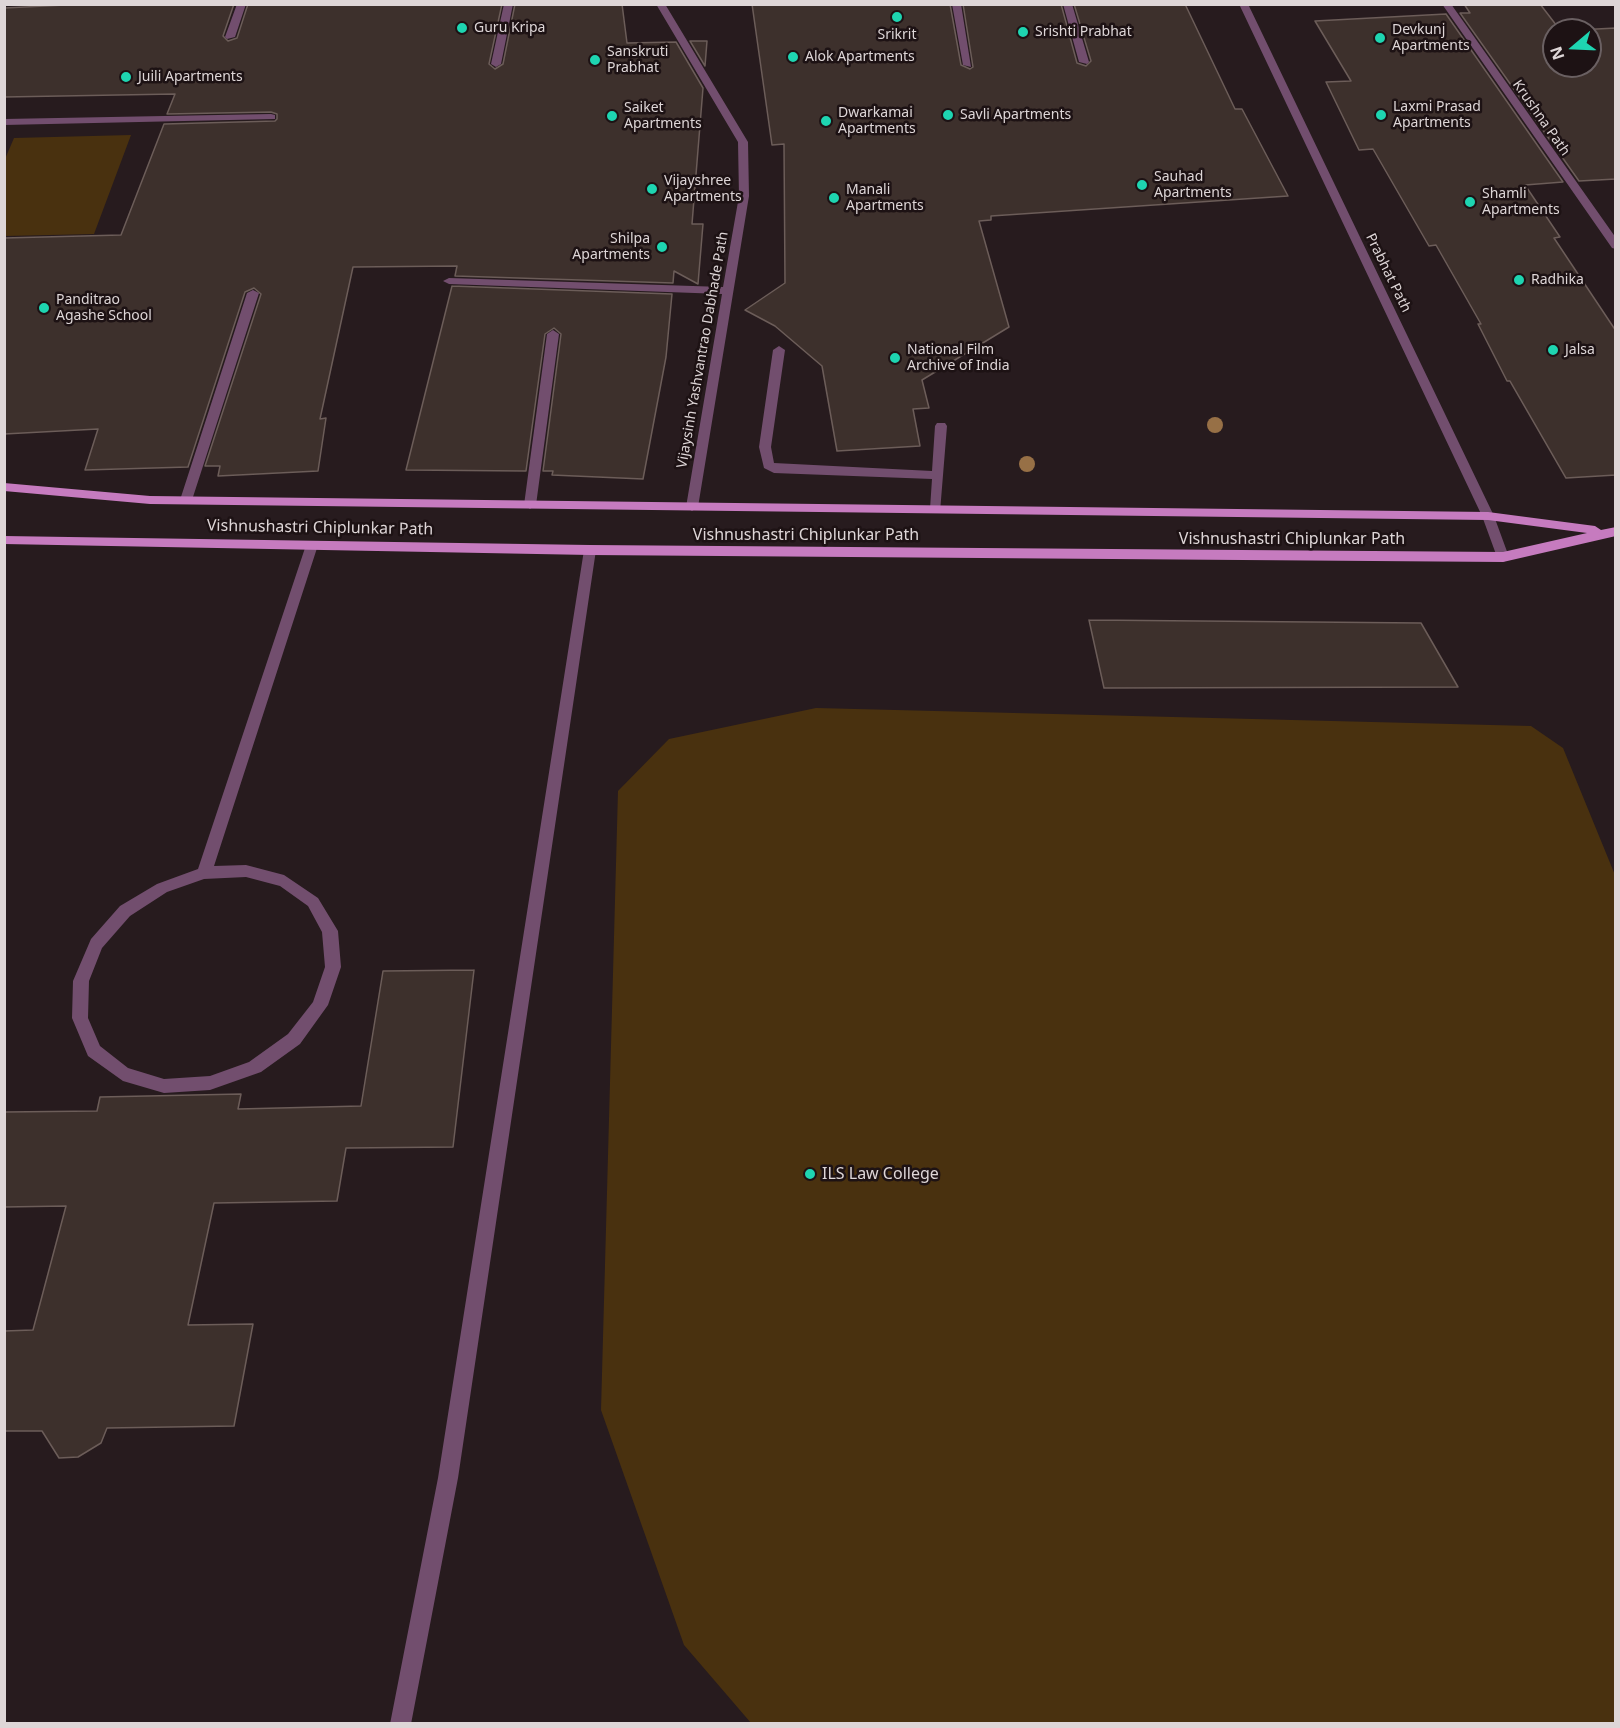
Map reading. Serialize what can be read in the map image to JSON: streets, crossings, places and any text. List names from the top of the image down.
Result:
{
  "streets": {
    "main road": ["Vishnushastri Chiplunkar Path"],
    "street": ["Krushna Path", "Prabhat Path", "Vijaysinh Yashvantrao Dabhade Path"]
  },
  "crossings": [
    ["Prabhat Path", "Vishnushastri Chiplunkar Path"],
    ["Vijaysinh Yashvantrao Dabhade Path", "Vishnushastri Chiplunkar Path"]
  ],
  "places": [
    "Srikrit",
    "Guru Kripa",
    "Srishti Prabhat",
    "Devkunj Apartments",
    "Alok Apartments",
    "Sanskruti Prabhat",
    "Juili Apartments",
    "Savli Apartments",
    "Laxmi Prasad Apartments",
    "Saiket Apartments",
    "Dwarkamai Apartments",
    "Sauhad Apartments",
    "Vijayshree Apartments",
    "Manali Apartments",
    "Shamli Apartments",
    "Shilpa Apartments",
    "Radhika",
    "Panditrao Agashe School",
    "Jalsa",
    "National Film Archive of India",
    "ILS Law College"
  ],
  "north": "left"
}
